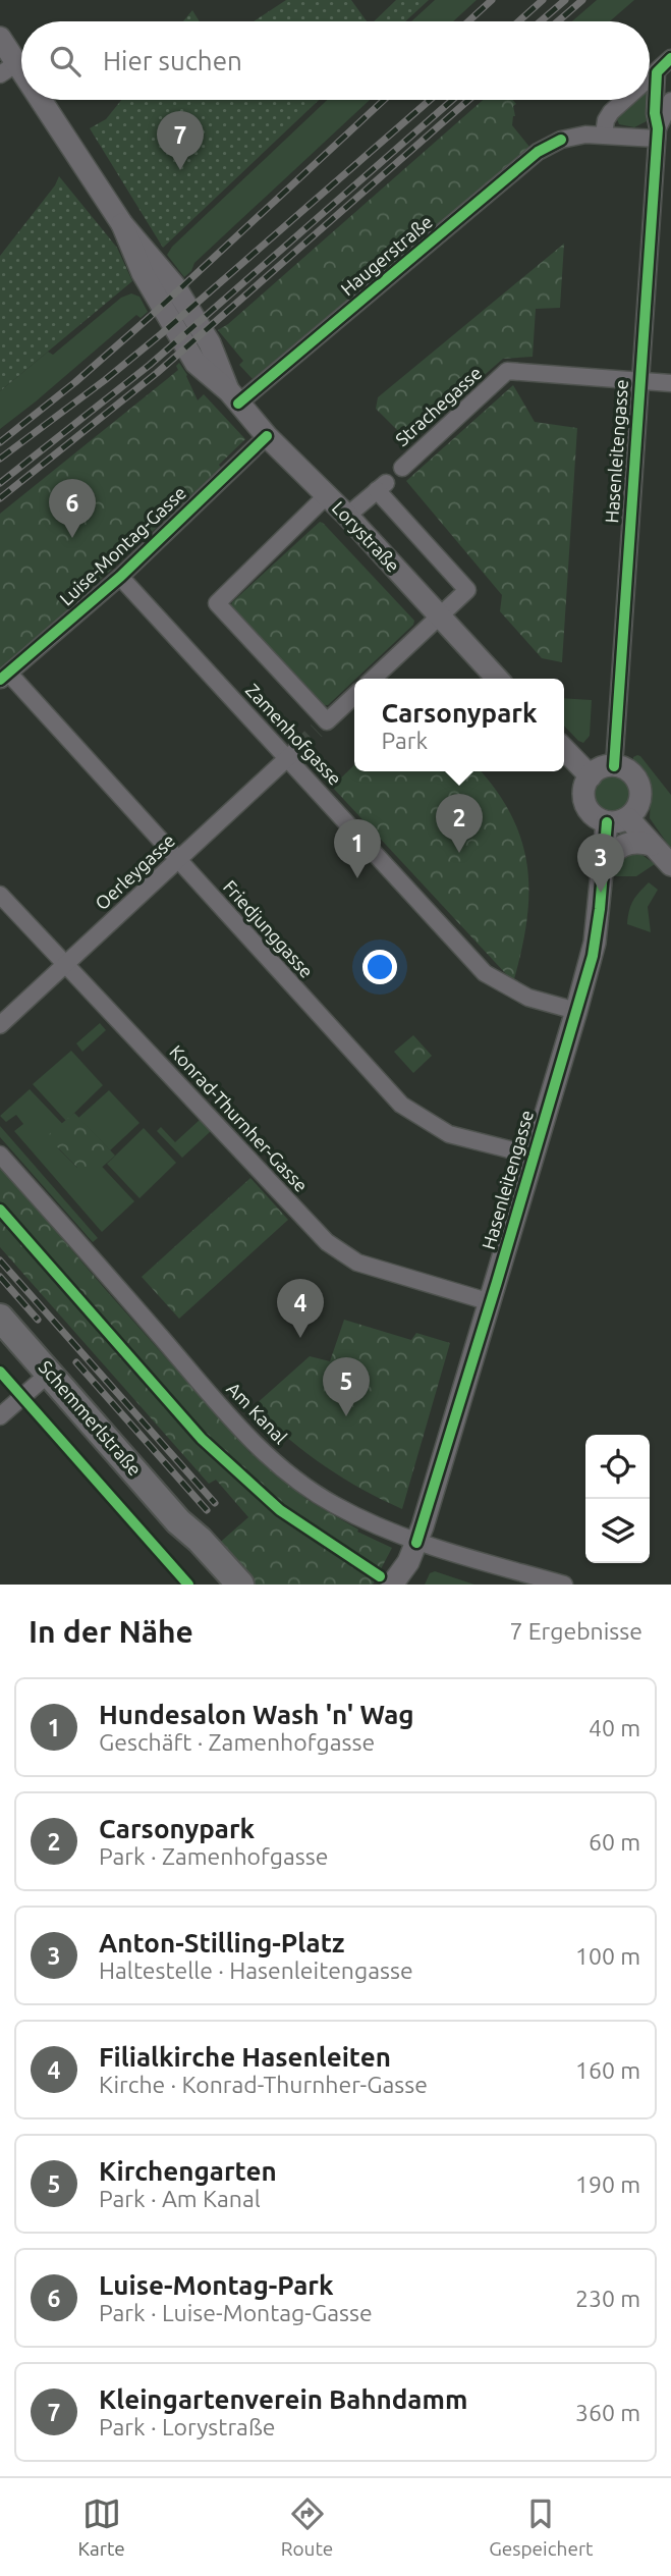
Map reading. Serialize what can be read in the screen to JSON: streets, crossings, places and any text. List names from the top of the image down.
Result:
{
  "streets": {
    "main road": ["Schemmerlstraße"],
    "street": [
      "Haugerstraße",
      "Strachegasse",
      "Hasenleitengasse",
      "Lorystraße",
      "Luise-Montag-Gasse",
      "Zamenhofgasse",
      "Oerleygasse",
      "Friedjunggasse",
      "Konrad-Thurnher-Gasse",
      "Am Kanal"
    ]
  },
  "crossings": [
    ["Haugerstraße", "Lorystraße"],
    ["Strachegasse", "Hasenleitengasse"],
    ["Hasenleitengasse", "Zamenhofgasse"],
    ["Hasenleitengasse", "Friedjunggasse"],
    ["Hasenleitengasse", "Konrad-Thurnher-Gasse"],
    ["Hasenleitengasse", "Am Kanal"],
    ["Lorystraße", "Luise-Montag-Gasse"],
    ["Luise-Montag-Gasse", "Zamenhofgasse"],
    ["Luise-Montag-Gasse", "Friedjunggasse"],
    ["Zamenhofgasse", "Oerleygasse"],
    ["Oerleygasse", "Friedjunggasse"],
    ["Oerleygasse", "Konrad-Thurnher-Gasse"]
  ],
  "page": {
    "search": "Hier suchen",
    "pins": [
      "7",
      "6",
      "2",
      "1",
      "3",
      "4",
      "5"
    ],
    "popup": ["Carsonypark", "Park"],
    "heading": ["In der Nähe", "7 Ergebnisse"],
    "list": [
      {
        "mark": "1",
        "name": "Hundesalon Wash 'n' Wag",
        "note": "Geschäft · Zamenhofgasse",
        "value": "40 m"
      },
      {
        "mark": "2",
        "name": "Carsonypark",
        "note": "Park · Zamenhofgasse",
        "value": "60 m"
      },
      {
        "mark": "3",
        "name": "Anton-Stilling-Platz",
        "note": "Haltestelle · Hasenleitengasse",
        "value": "100 m"
      },
      {
        "mark": "4",
        "name": "Filialkirche Hasenleiten",
        "note": "Kirche · Konrad-Thurnher-Gasse",
        "value": "160 m"
      },
      {
        "mark": "5",
        "name": "Kirchengarten",
        "note": "Park · Am Kanal",
        "value": "190 m"
      },
      {
        "mark": "6",
        "name": "Luise-Montag-Park",
        "note": "Park · Luise-Montag-Gasse",
        "value": "230 m"
      },
      {
        "mark": "7",
        "name": "Kleingartenverein Bahndamm",
        "note": "Park · Lorystraße",
        "value": "360 m"
      }
    ],
    "nav": ["Karte", "Route", "Gespeichert"]
  }
}
